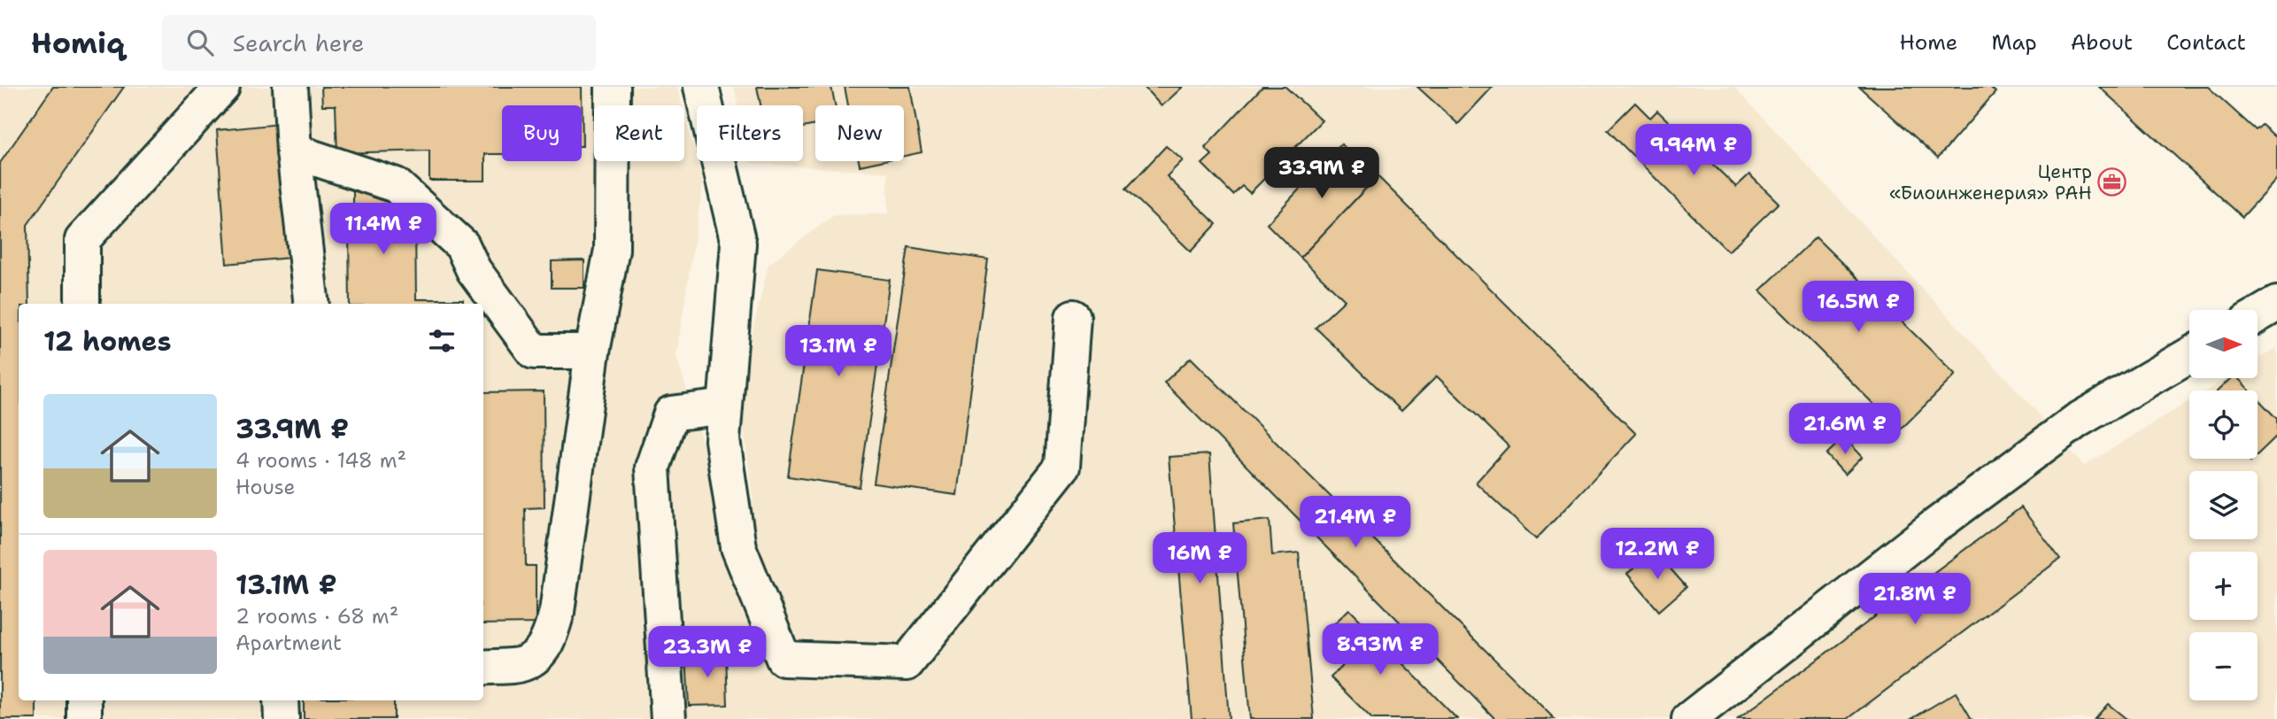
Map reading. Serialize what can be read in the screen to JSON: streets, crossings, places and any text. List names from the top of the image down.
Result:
{
  "places": {
    "office": ["Центр «Биоинженерия» РАН"]
  },
  "north": "right",
  "page": {
    "header": "Homiq",
    "search": "Search here",
    "nav": [
      "Home",
      "Map",
      "About",
      "Contact"
    ],
    "chip": [
      "Buy",
      "Rent",
      "Filters",
      "New"
    ],
    "price": [
      "9.94M ₽",
      "33.9M ₽",
      "11.4M ₽",
      "16.5M ₽",
      "13.1M ₽",
      "21.6M ₽",
      "21.4M ₽",
      "12.2M ₽",
      "16M ₽",
      "21.8M ₽",
      "8.93M ₽",
      "23.3M ₽"
    ],
    "heading": "12 homes",
    "map_buttons": ["+", "−"],
    "list": [
      {
        "name": "33.9M ₽",
        "note": "4 rooms · 148 m² · House"
      },
      {
        "name": "13.1M ₽",
        "note": "2 rooms · 68 m² · Apartment"
      }
    ]
  }
}
